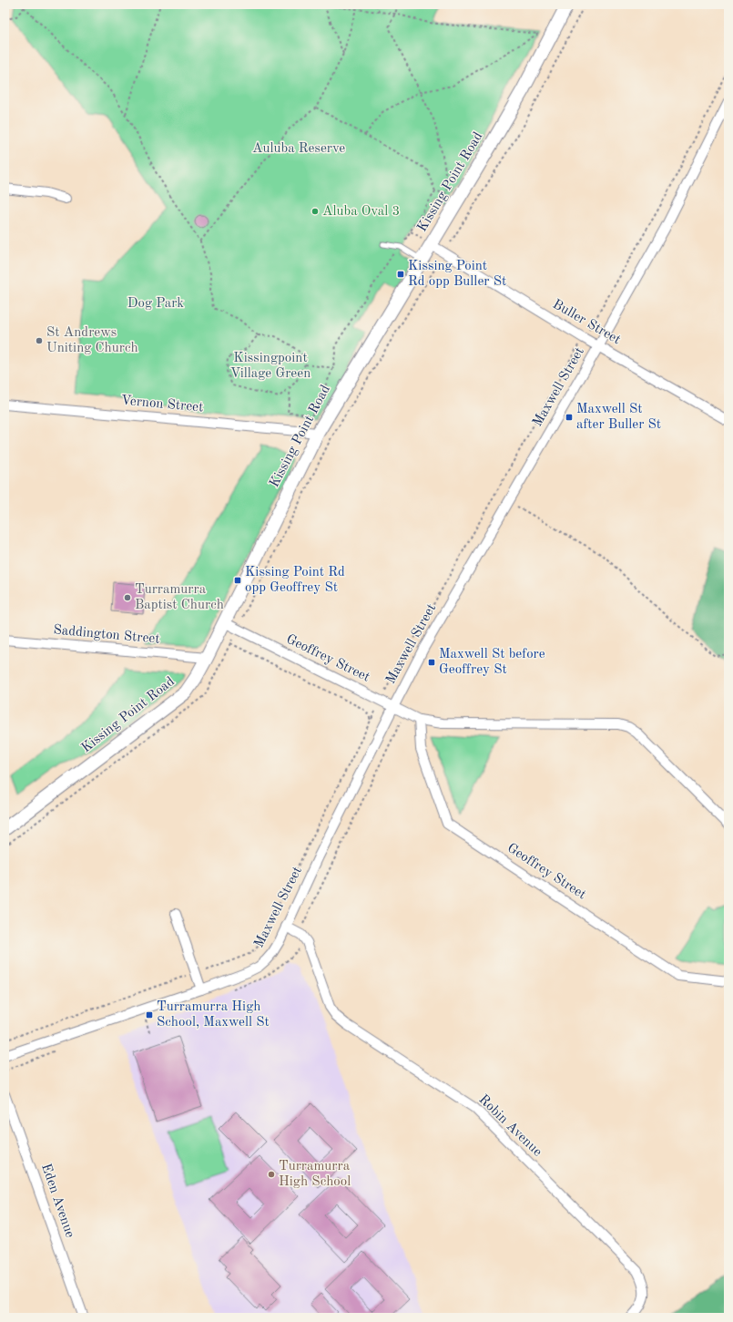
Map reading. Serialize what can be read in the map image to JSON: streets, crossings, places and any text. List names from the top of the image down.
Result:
{
  "streets": {
    "street": [
      "Kissing Point Road",
      "Buller Street",
      "Maxwell Street",
      "Vernon Street",
      "Saddington Street",
      "Geoffrey Street",
      "Robin Avenue",
      "Eden Avenue"
    ]
  },
  "crossings": [
    ["Kissing Point Road", "Buller Street"],
    ["Kissing Point Road", "Vernon Street"],
    ["Kissing Point Road", "Saddington Street"],
    ["Kissing Point Road", "Geoffrey Street"],
    ["Buller Street", "Maxwell Street"],
    ["Maxwell Street", "Geoffrey Street"],
    ["Maxwell Street", "Robin Avenue"]
  ],
  "parks": ["Auluba Reserve", "Dog Park", "Kissingpoint Village Green"],
  "places": {
    "other": [
      "Aluba Oval 3",
      "St Andrews Uniting Church",
      "Turramurra Baptist Church",
      "Turramurra High School"
    ],
    "transit": [
      "Kissing Point Rd opp Buller St",
      "Maxwell St after Buller St",
      "Kissing Point Rd opp Geoffrey St",
      "Maxwell St before Geoffrey St",
      "Turramurra High School, Maxwell St"
    ]
  }
}
